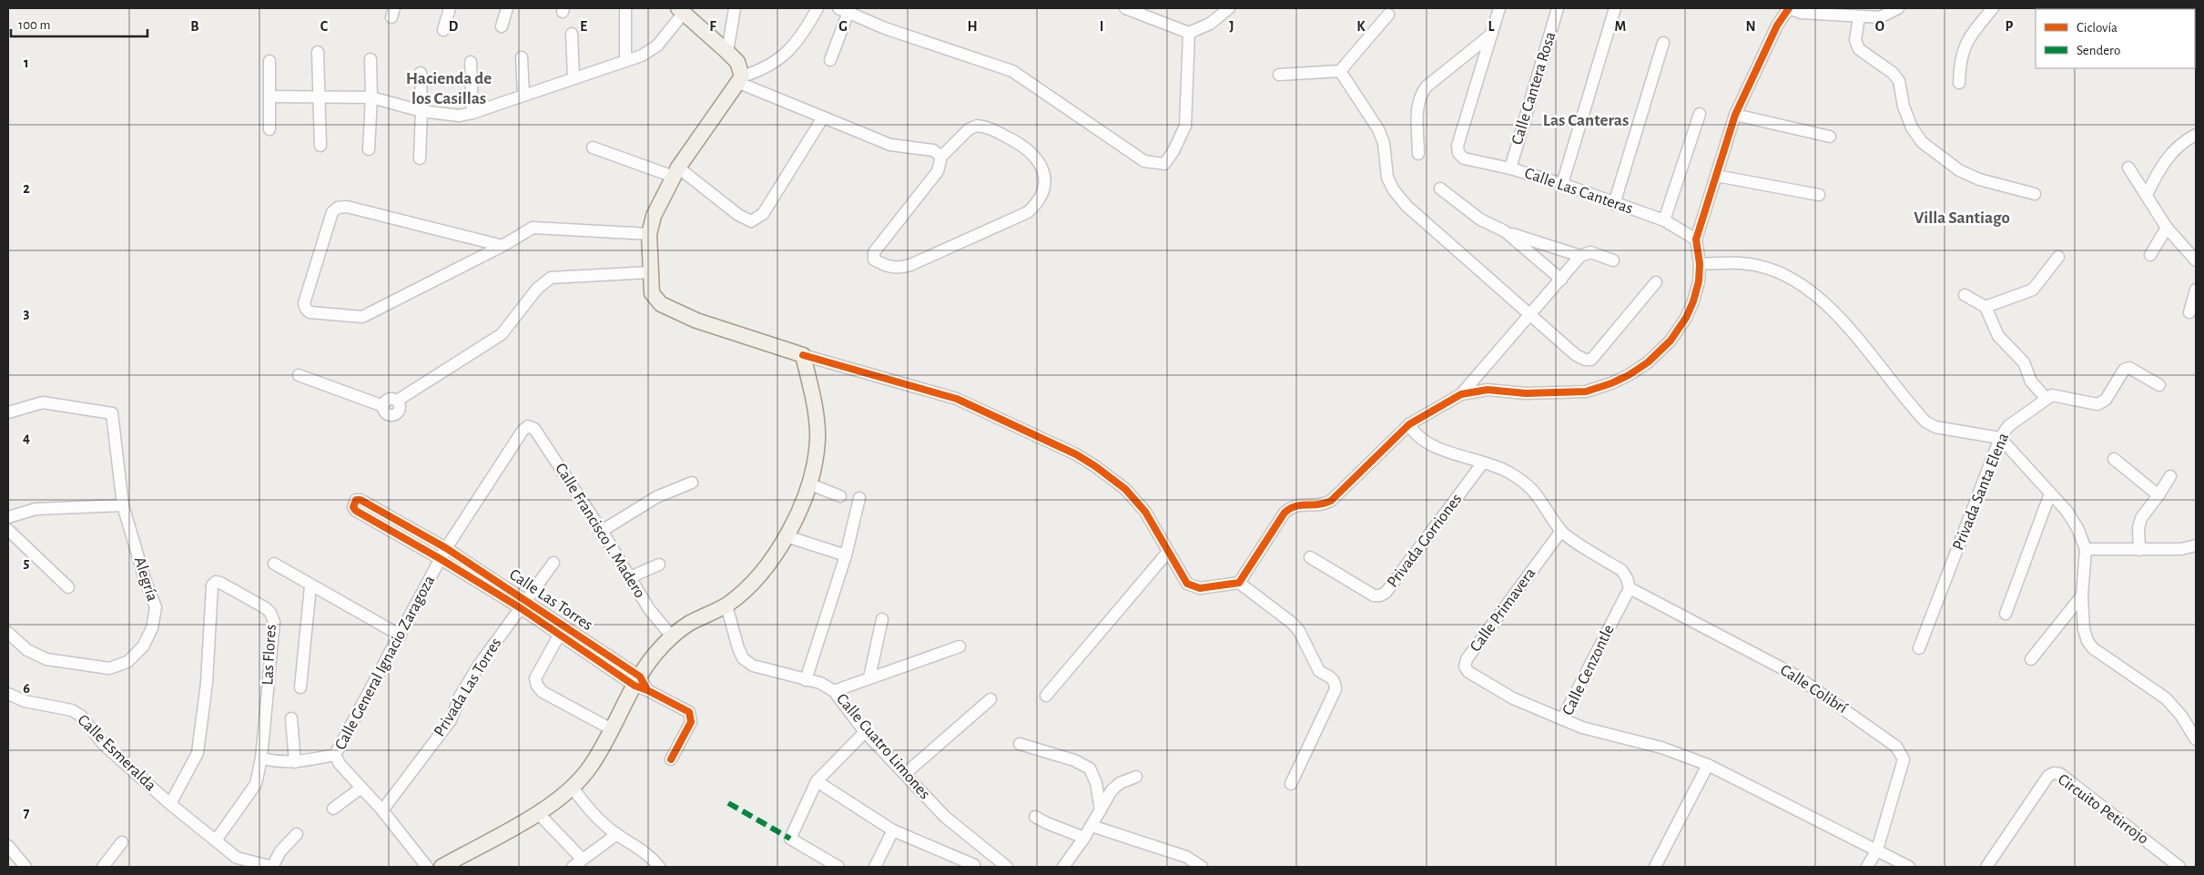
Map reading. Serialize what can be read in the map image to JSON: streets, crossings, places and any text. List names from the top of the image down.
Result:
{
  "streets": {
    "street": [
      "Calle Cantera Rosa",
      "Calle Las Canteras",
      "Privada Santa Elena",
      "Calle Francisco I. Madero",
      "Privada Gorriones",
      "Alegría",
      "Calle Las Torres",
      "Calle Primavera",
      "Las Flores",
      "Calle General Ignacio Zaragoza",
      "Calle Cenzontle",
      "Privada Las Torres",
      "Calle Colibrí",
      "Calle Cuatro Limones",
      "Calle Esmeralda",
      "Circuito Petirrojo"
    ]
  },
  "crossings": [
    ["Calle Cantera Rosa", "Calle Las Canteras"],
    ["Calle Francisco I. Madero", "Calle General Ignacio Zaragoza"],
    ["Calle Las Torres", "Calle General Ignacio Zaragoza"],
    ["Calle Las Torres", "Privada Las Torres"],
    ["Calle Primavera", "Calle Cenzontle"],
    ["Las Flores", "Calle Esmeralda"],
    ["Calle General Ignacio Zaragoza", "Privada Las Torres"],
    ["Calle Cenzontle", "Calle Colibrí"]
  ],
  "districts": ["Hacienda de los Casillas", "Las Canteras", "Villa Santiago"],
  "legend": ["Ciclovía", "Sendero"],
  "scale_bar": "100 m",
  "grid": {
    "columns": [
      "B",
      "C",
      "D",
      "E",
      "F",
      "G",
      "H",
      "I",
      "J",
      "K",
      "L",
      "M",
      "N",
      "O",
      "P"
    ],
    "rows": [
      "1",
      "2",
      "3",
      "4",
      "5",
      "6",
      "7"
    ]
  }
}
